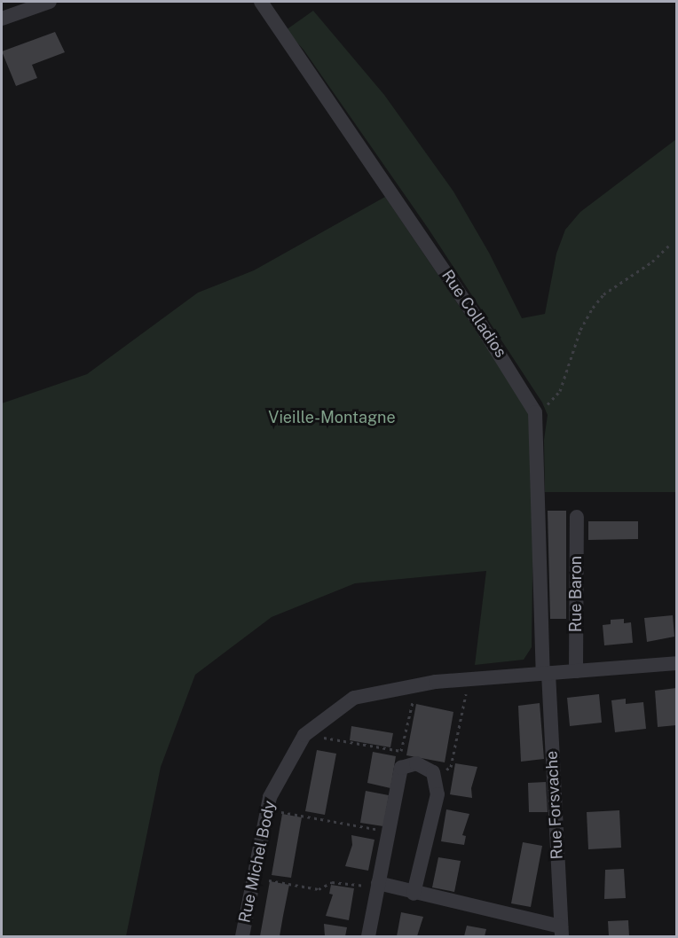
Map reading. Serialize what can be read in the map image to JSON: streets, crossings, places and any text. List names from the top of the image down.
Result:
{
  "streets": {
    "street": [
      "Rue Colladios",
      "Rue Baron",
      "Rue Forsvache",
      "Rue Michel Body"
    ]
  },
  "crossings": [
    ["Rue Colladios", "Rue Forsvache"],
    ["Rue Colladios", "Rue Michel Body"],
    ["Rue Forsvache", "Rue Michel Body"]
  ],
  "parks": ["Vieille-Montagne"]
}
